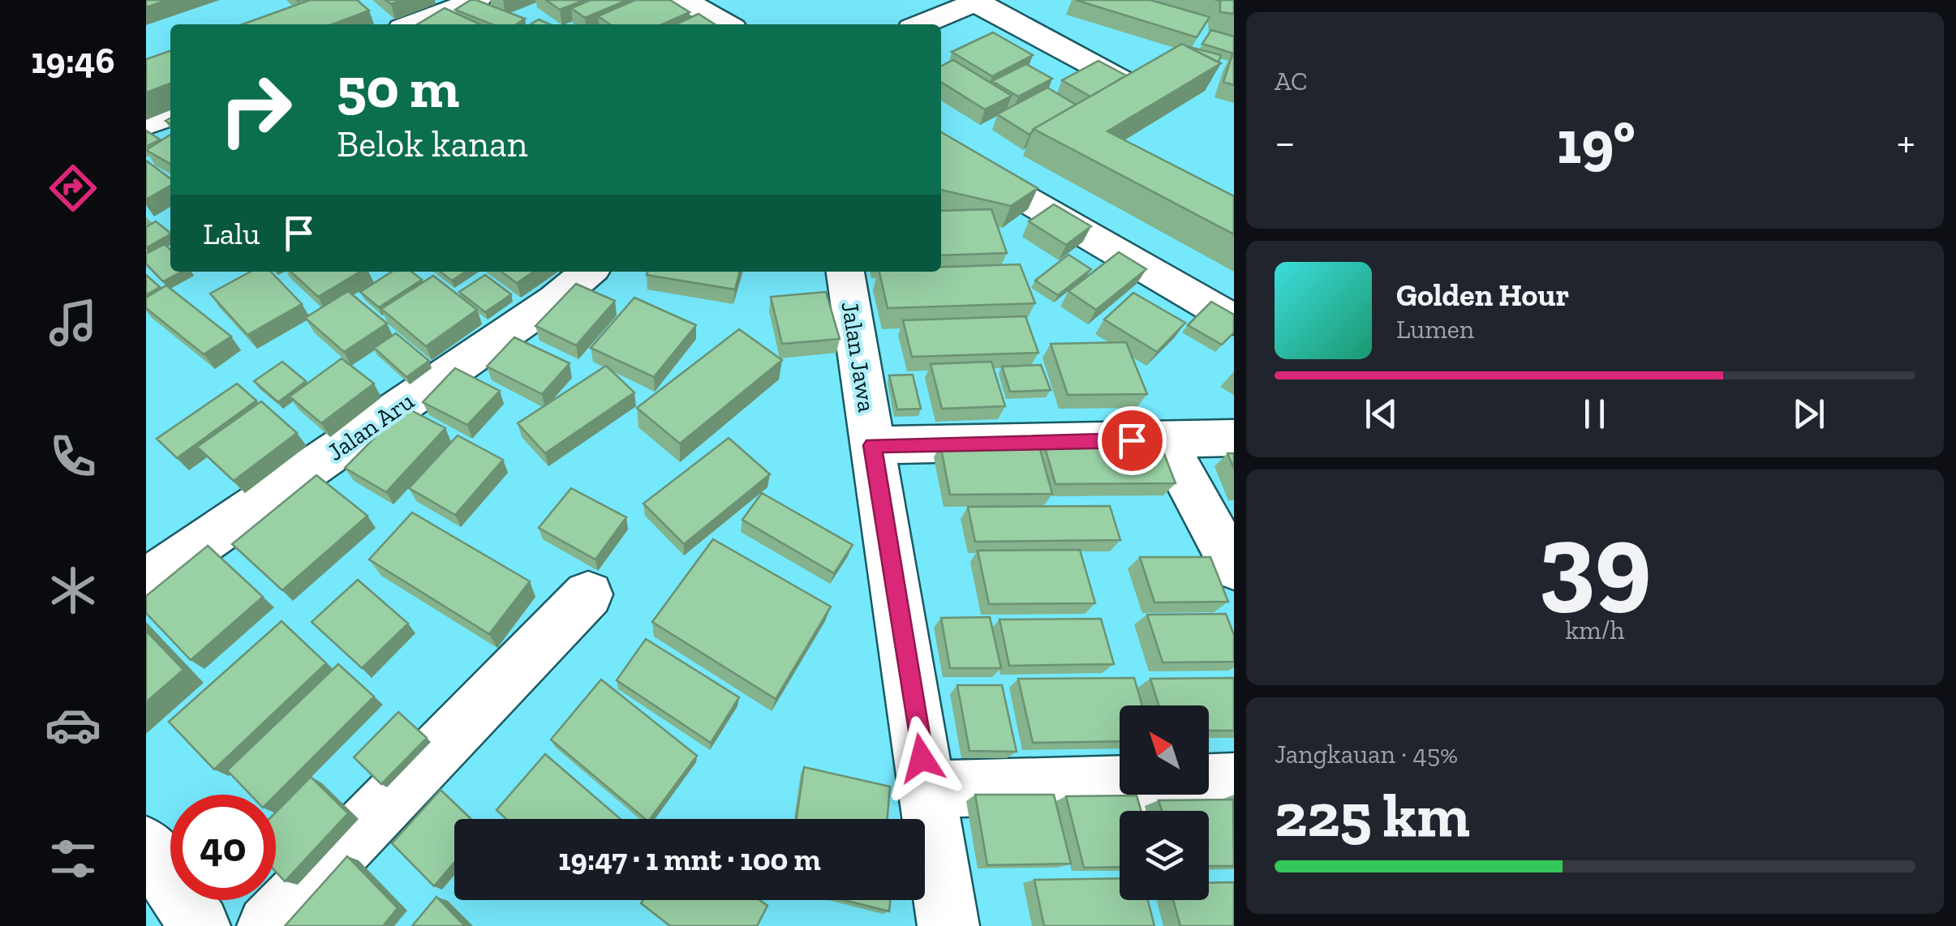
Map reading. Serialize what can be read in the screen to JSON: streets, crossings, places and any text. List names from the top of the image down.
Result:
{
  "streets": {
    "street": ["Jalan Jawa", "Jalan Aru"]
  },
  "north": "top left",
  "page": {
    "tabs": "19:46",
    "tile": [
      "AC",
      ["39", "km/h"],
      ["Jangkauan · 45%", "225 km"]
    ],
    "turn": ["50 m", "Belok kanan"],
    "heat": ["−", "19°", "+"],
    "then": "Lalu",
    "song": ["Golden Hour", "Lumen"],
    "limit": "40",
    "trip": "19:47 · 1 mnt · 100 m"
  }
}
